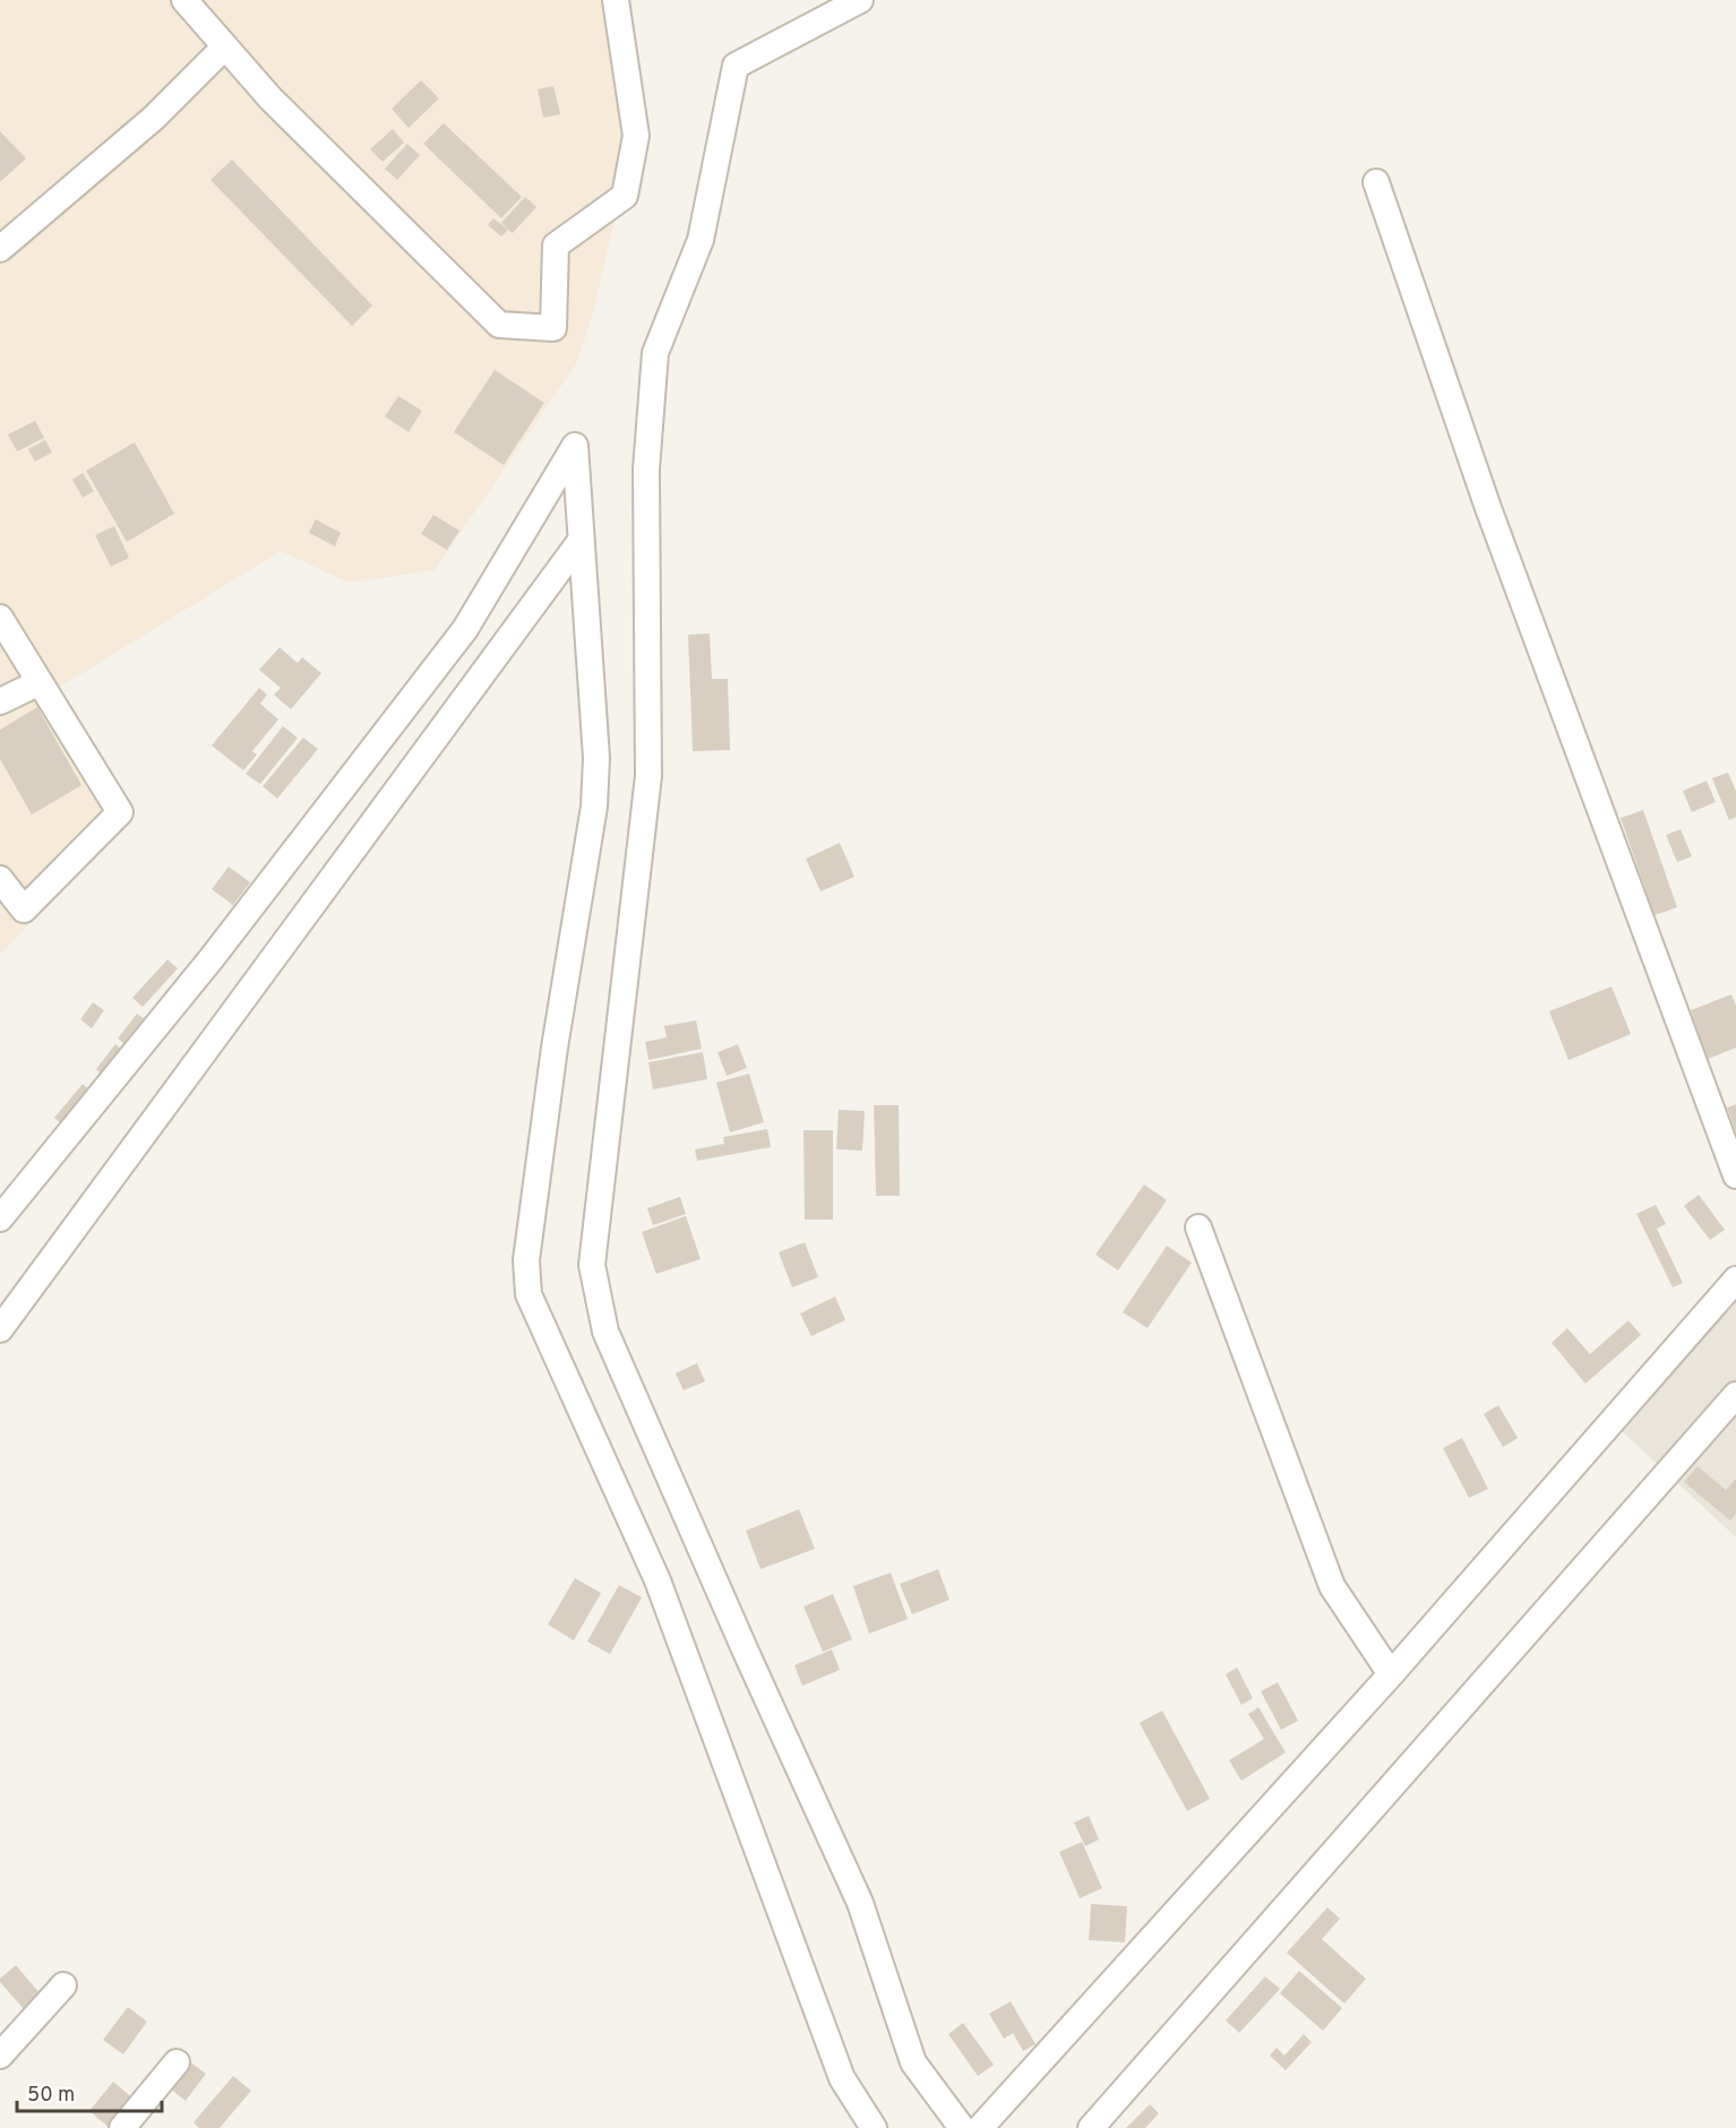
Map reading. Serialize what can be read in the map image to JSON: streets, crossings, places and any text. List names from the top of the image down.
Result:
{
  "scale_bar": "50 m"
}
